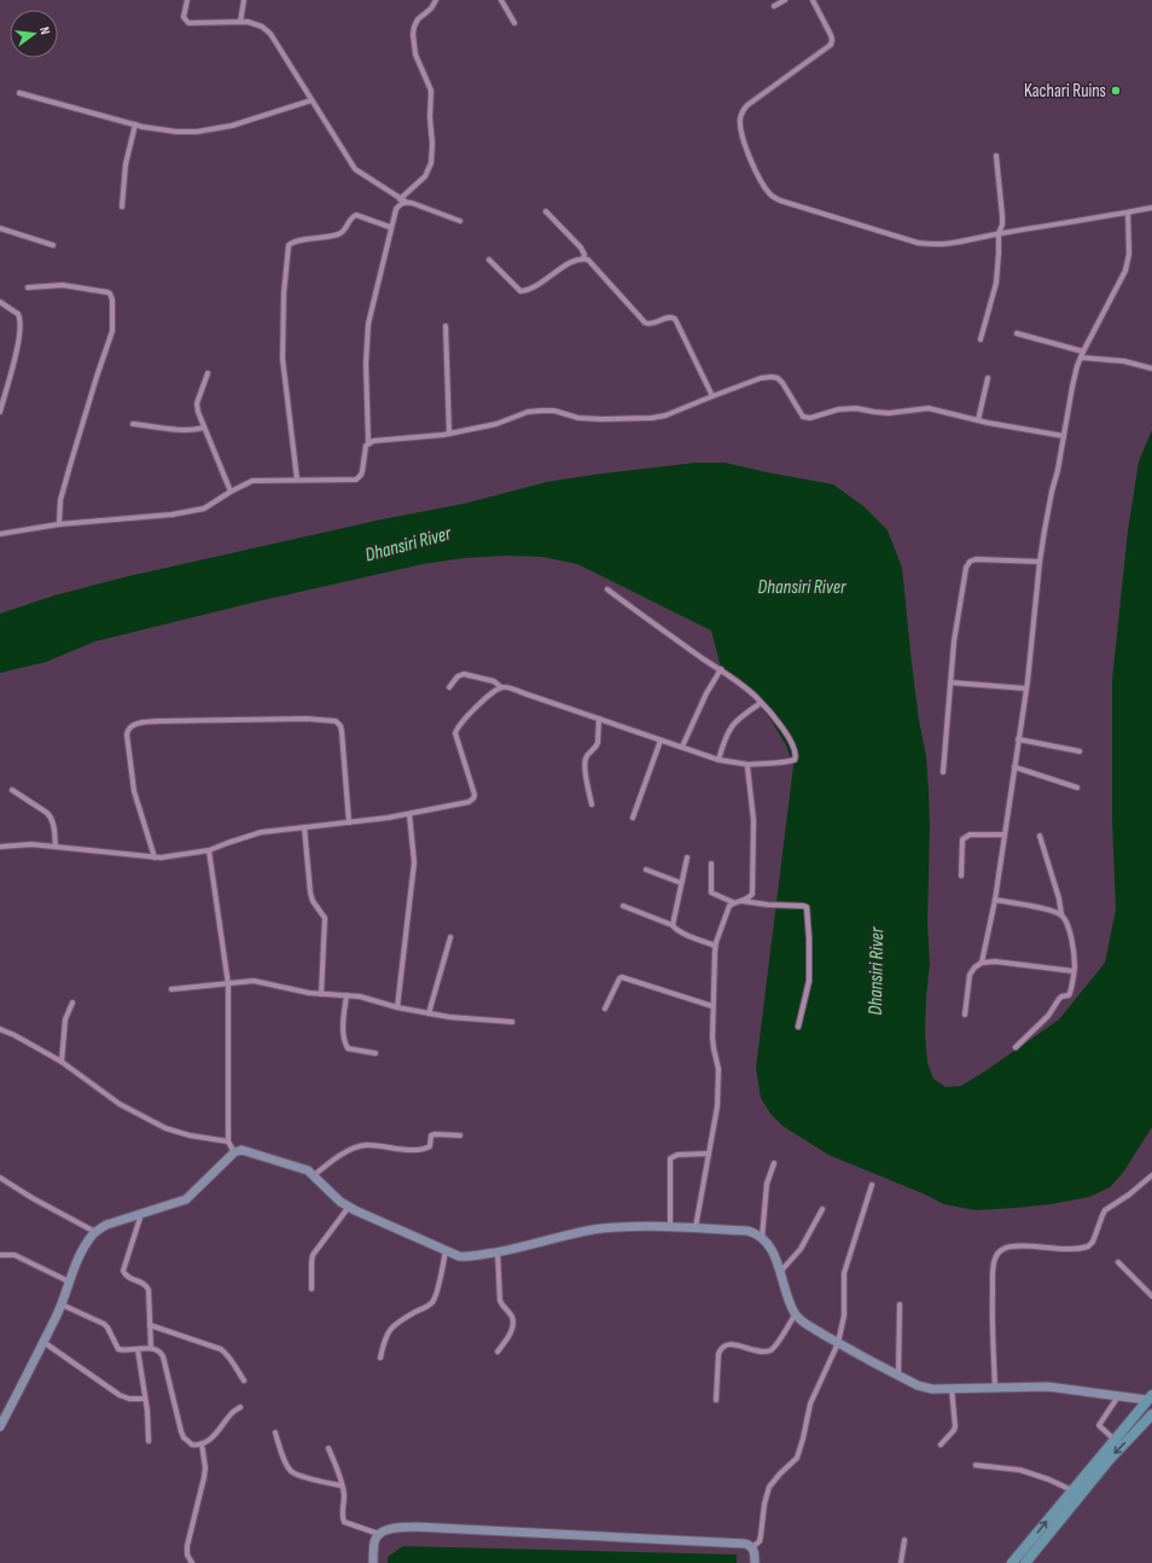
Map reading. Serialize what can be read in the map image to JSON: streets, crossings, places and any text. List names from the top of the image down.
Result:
{
  "water": ["Dhansiri River"],
  "places": ["Kachari Ruins"],
  "north": "right"
}
